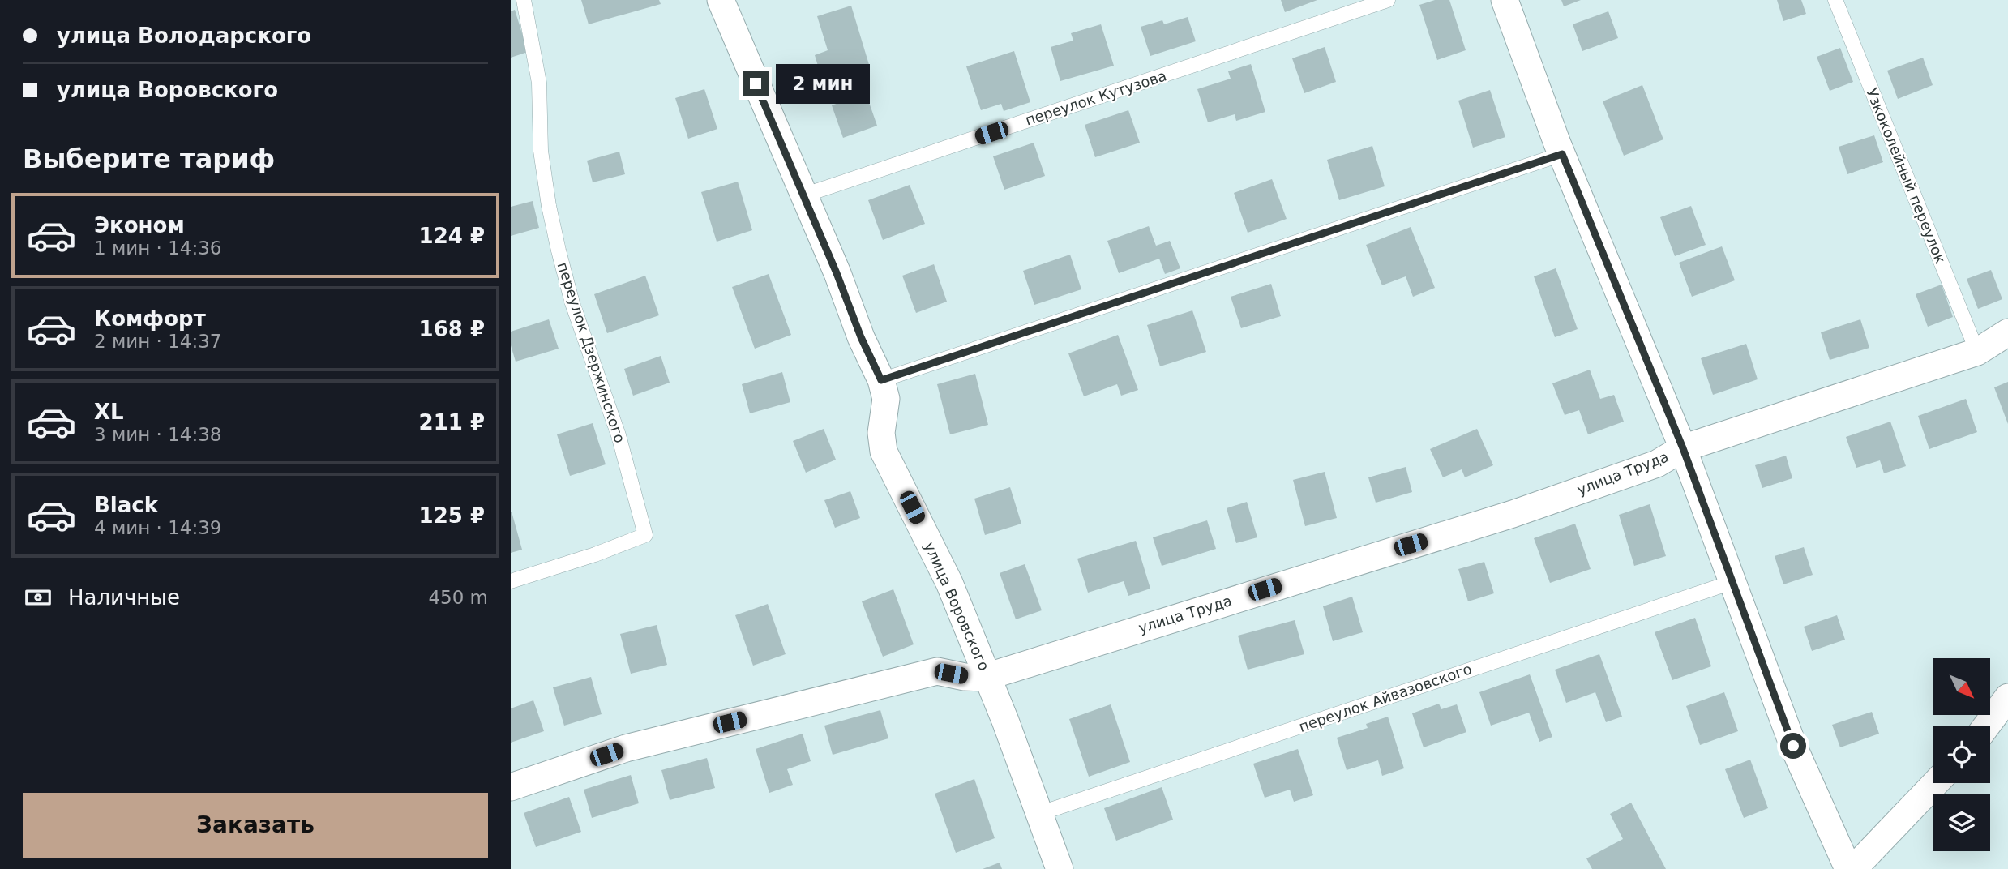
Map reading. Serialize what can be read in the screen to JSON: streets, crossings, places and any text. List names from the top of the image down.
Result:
{
  "streets": {
    "street": ["улица Труда", "улица Воровского"],
    "lane": [
      "переулок Кутузова",
      "Узкоколейный переулок",
      "переулок Дзержинского",
      "переулок Айвазовского"
    ]
  },
  "crossings": [
    ["переулок Кутузова", "улица Воровского"],
    ["Узкоколейный переулок", "улица Труда"],
    ["улица Труда", "улица Воровского"],
    ["улица Воровского", "переулок Айвазовского"]
  ],
  "north": "bottom right",
  "page": {
    "banner": ["улица Володарского", "улица Воровского"],
    "bubble": "2 мин",
    "heading": "Выберите тариф",
    "list": [
      {
        "name": "Эконом",
        "note": "1 мин · 14:36",
        "value": "124 ₽"
      },
      {
        "name": "Комфорт",
        "note": "2 мин · 14:37",
        "value": "168 ₽"
      },
      {
        "name": "XL",
        "note": "3 мин · 14:38",
        "value": "211 ₽"
      },
      {
        "name": "Black",
        "note": "4 мин · 14:39",
        "value": "125 ₽"
      }
    ],
    "pay": ["Наличные", "450 m"],
    "buttons": "Заказать"
  }
}
